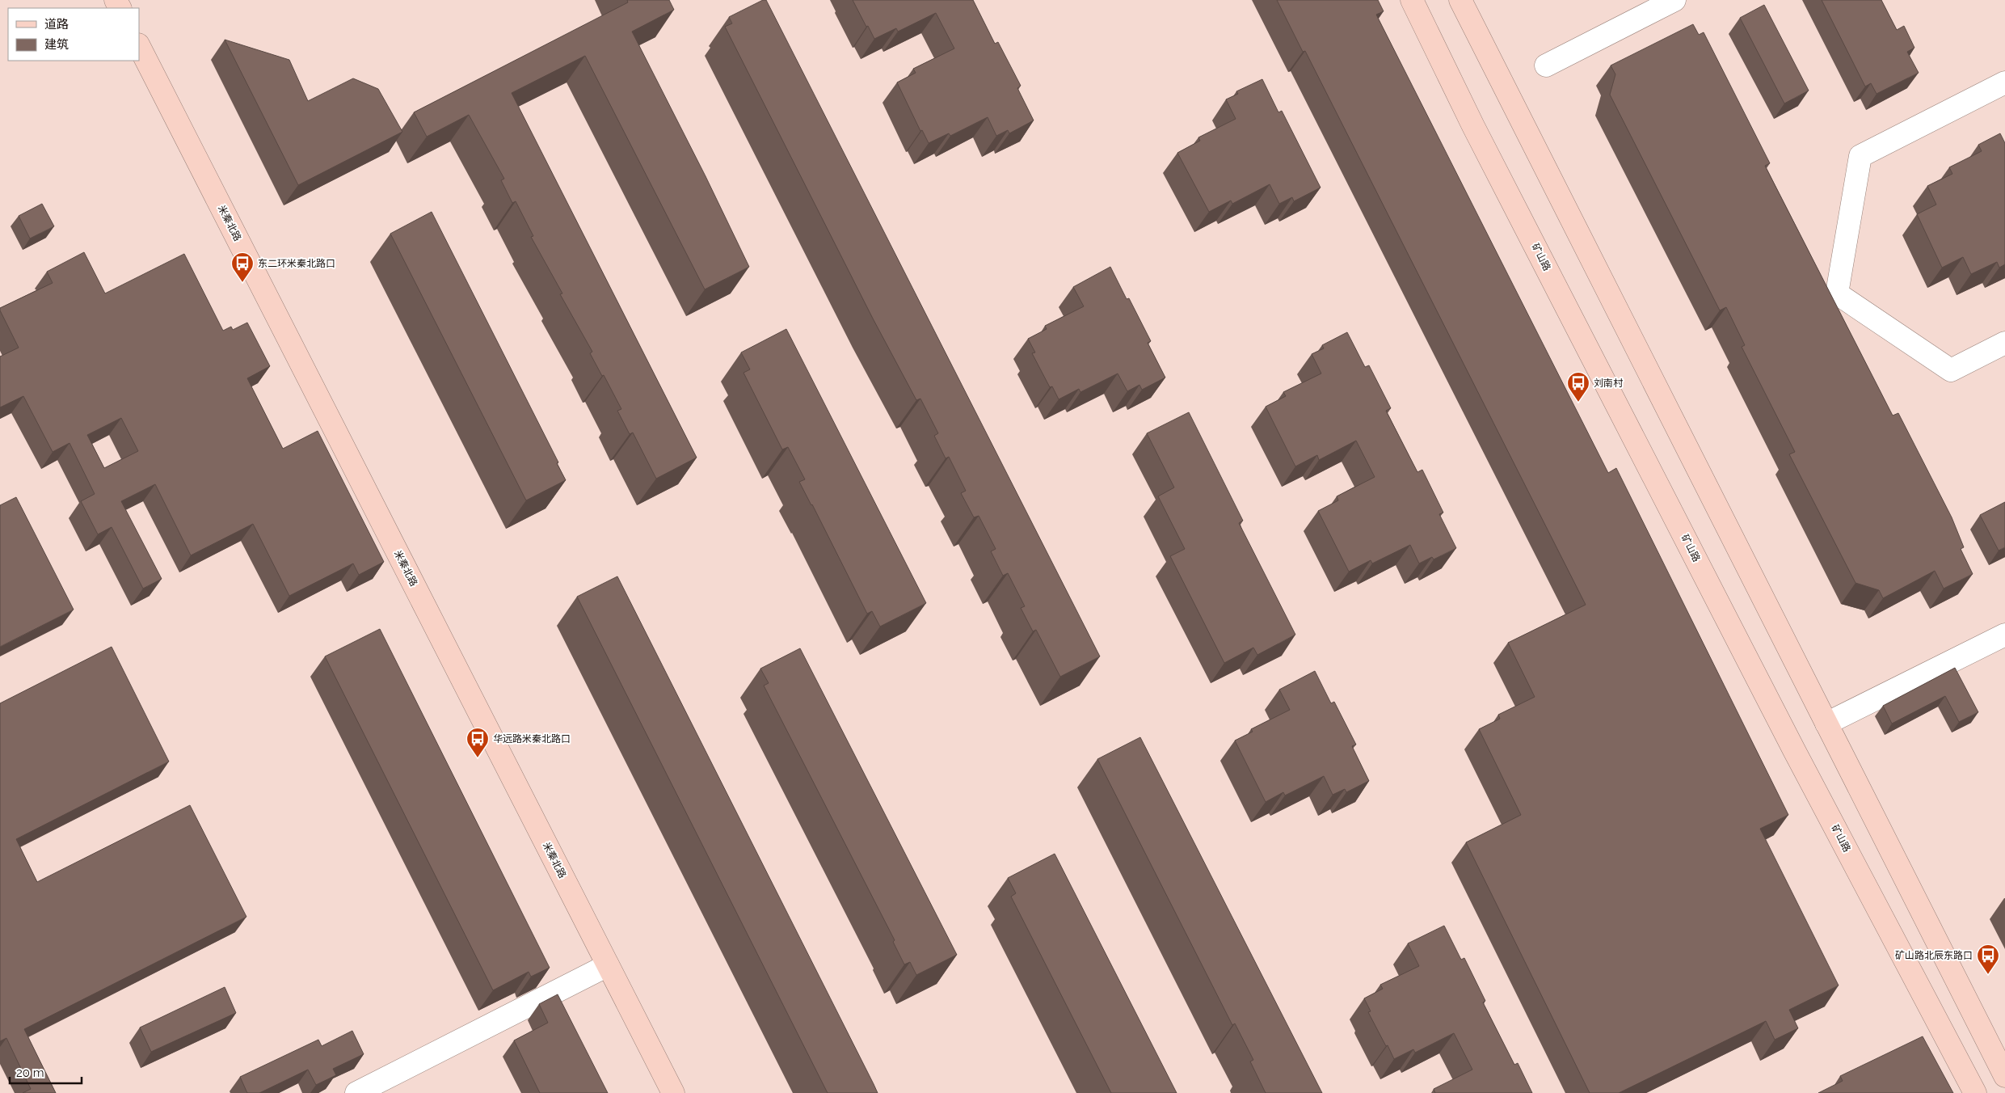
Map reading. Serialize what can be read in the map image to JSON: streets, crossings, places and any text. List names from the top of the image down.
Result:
{
  "streets": {
    "main road": ["米秦北路", "矿山路"]
  },
  "places": {
    "bus stop": [
      "东二环米秦北路口",
      "刘南村",
      "华远路米秦北路口",
      "矿山路北辰东路口"
    ]
  },
  "legend": ["道路", "建筑"],
  "scale_bar": "20 m"
}
